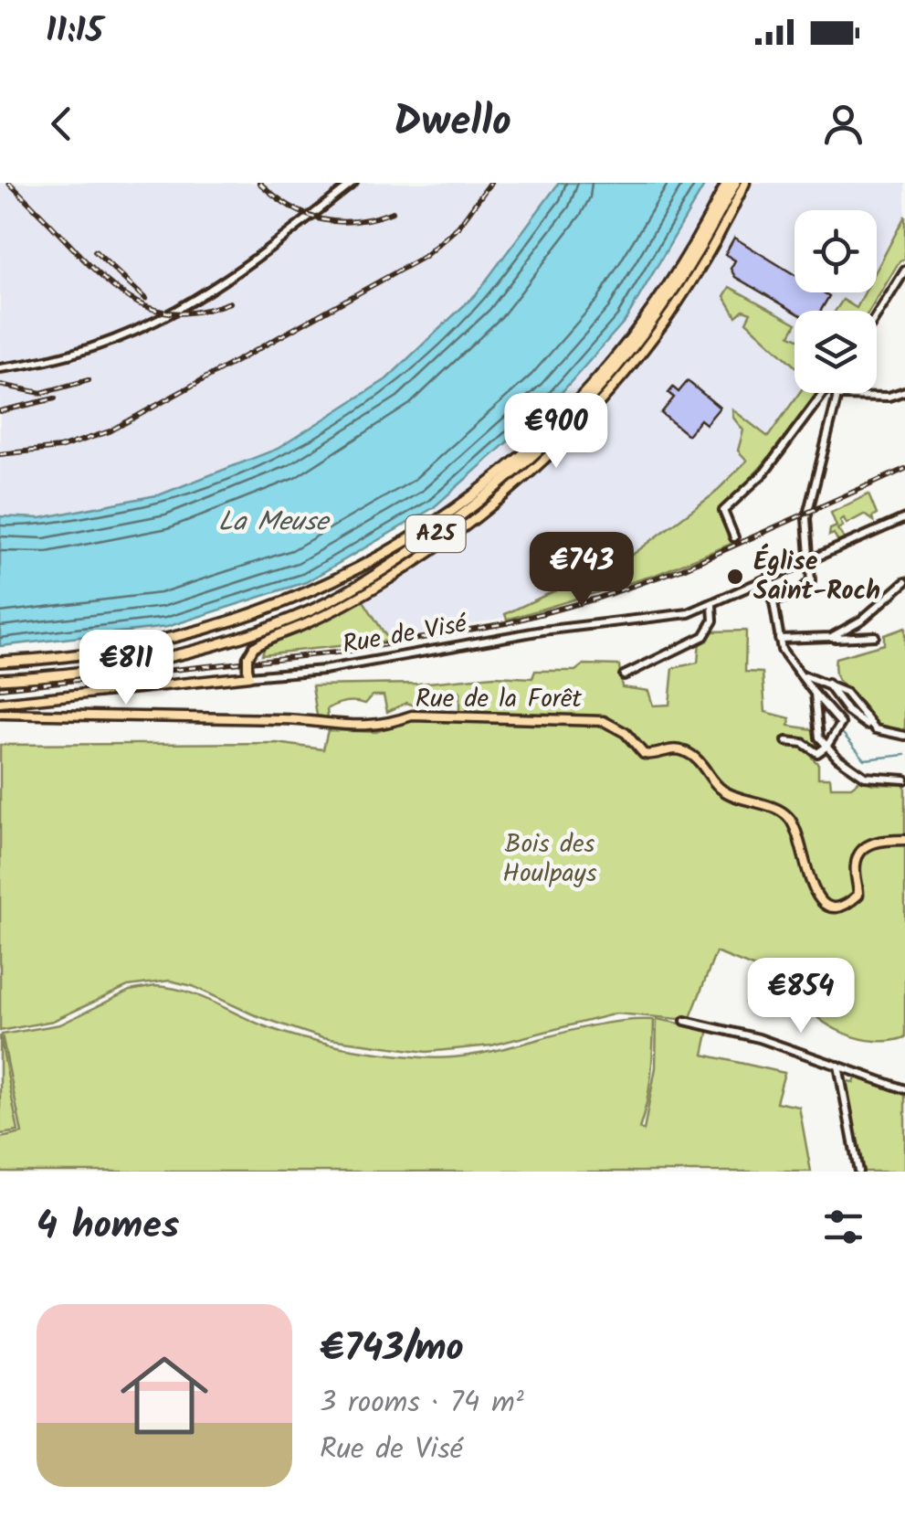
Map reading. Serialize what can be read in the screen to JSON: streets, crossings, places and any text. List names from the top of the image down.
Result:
{
  "streets": {
    "highway": ["A25"],
    "main road": ["Rue de Visé", "Rue de la Forêt"]
  },
  "water": ["La Meuse"],
  "parks": ["Bois des Houlpays"],
  "places": ["Église Saint-Roch"],
  "page": {
    "status": "11:15",
    "header": "Dwello",
    "price": [
      "€900",
      "€743",
      "€811",
      "€854"
    ],
    "heading": "4 homes",
    "list": [
      {
        "name": "€743/mo",
        "note": "3 rooms · 74 m² · Rue de Visé"
      }
    ]
  }
}
